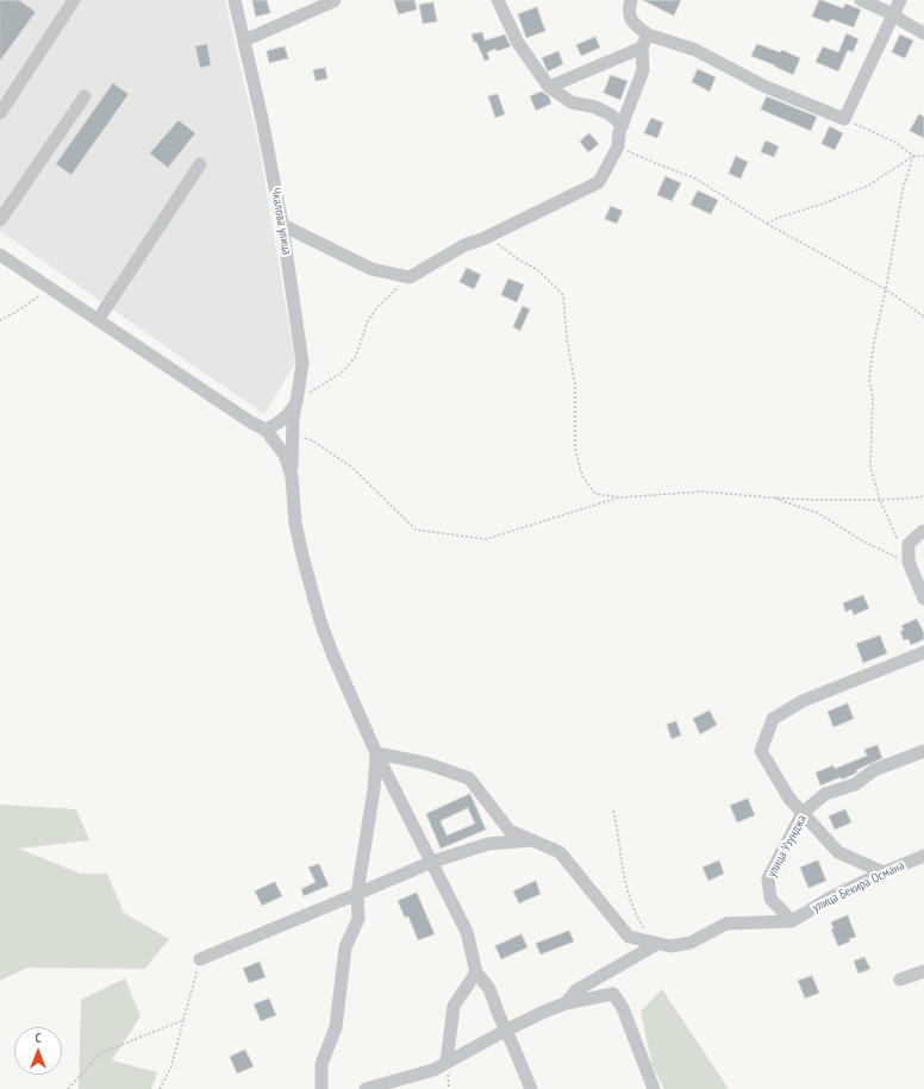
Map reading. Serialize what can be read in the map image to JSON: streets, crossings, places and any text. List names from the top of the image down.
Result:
{
  "streets": {
    "street": ["Чкалова улица", "улица Узунджа", "улица Бекира Османа"]
  },
  "crossings": [
    ["улица Узунджа", "улица Бекира Османа"]
  ],
  "north": "top"
}
